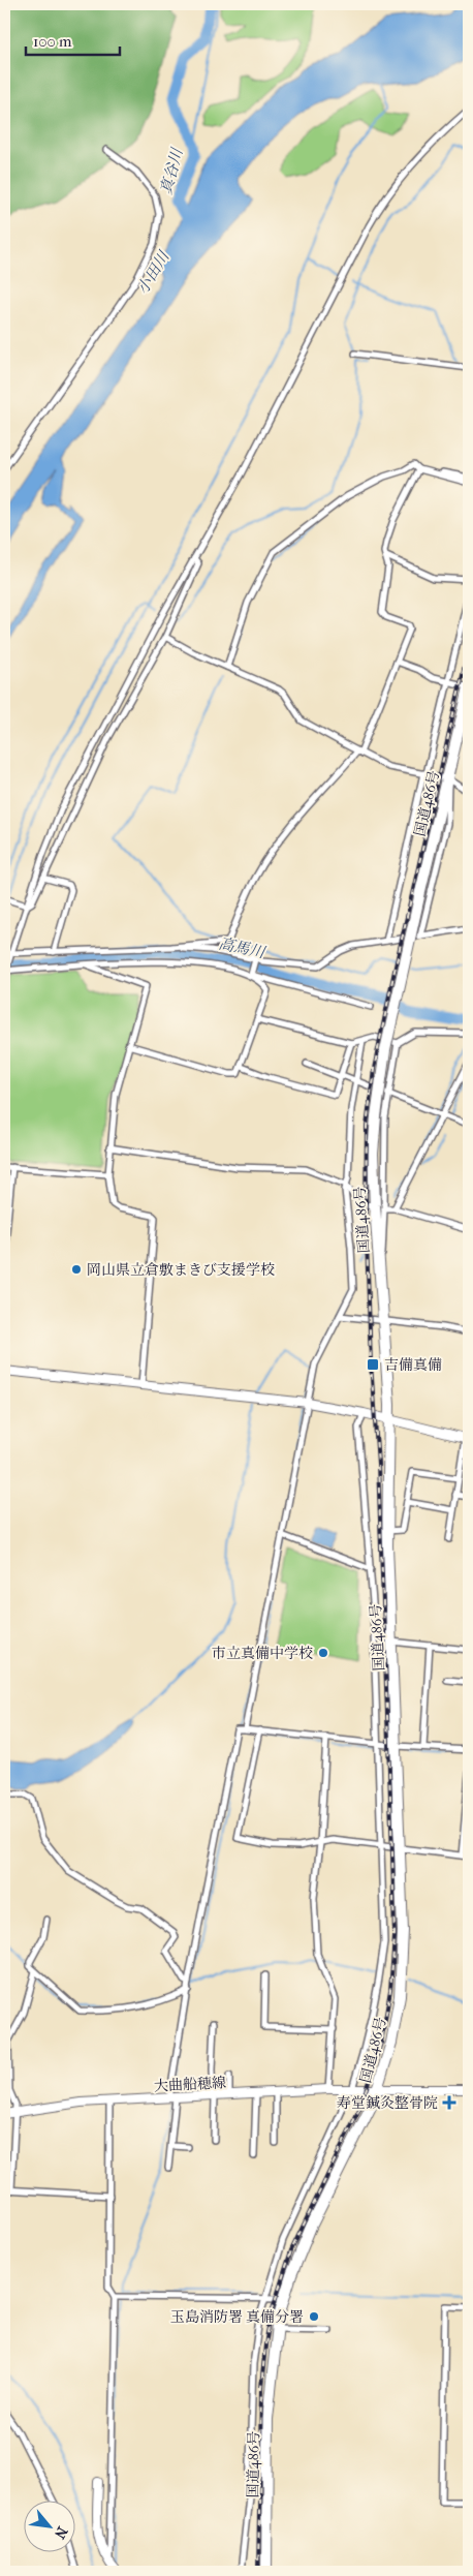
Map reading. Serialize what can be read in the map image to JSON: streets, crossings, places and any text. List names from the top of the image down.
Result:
{
  "streets": {
    "highway": ["国道486号"],
    "street": ["大曲船穂線"]
  },
  "crossings": [
    ["国道486号", "大曲船穂線"]
  ],
  "water": ["真谷川", "小田川", "高馬川"],
  "places": {
    "other": ["岡山県立倉敷まきび支援学校", "市立真備中学校", "玉島消防署 真備分署"],
    "transit": ["吉備真備"],
    "health": ["寿堂鍼灸整骨院"]
  },
  "scale_bar": "100 m",
  "north": "bottom right"
}
